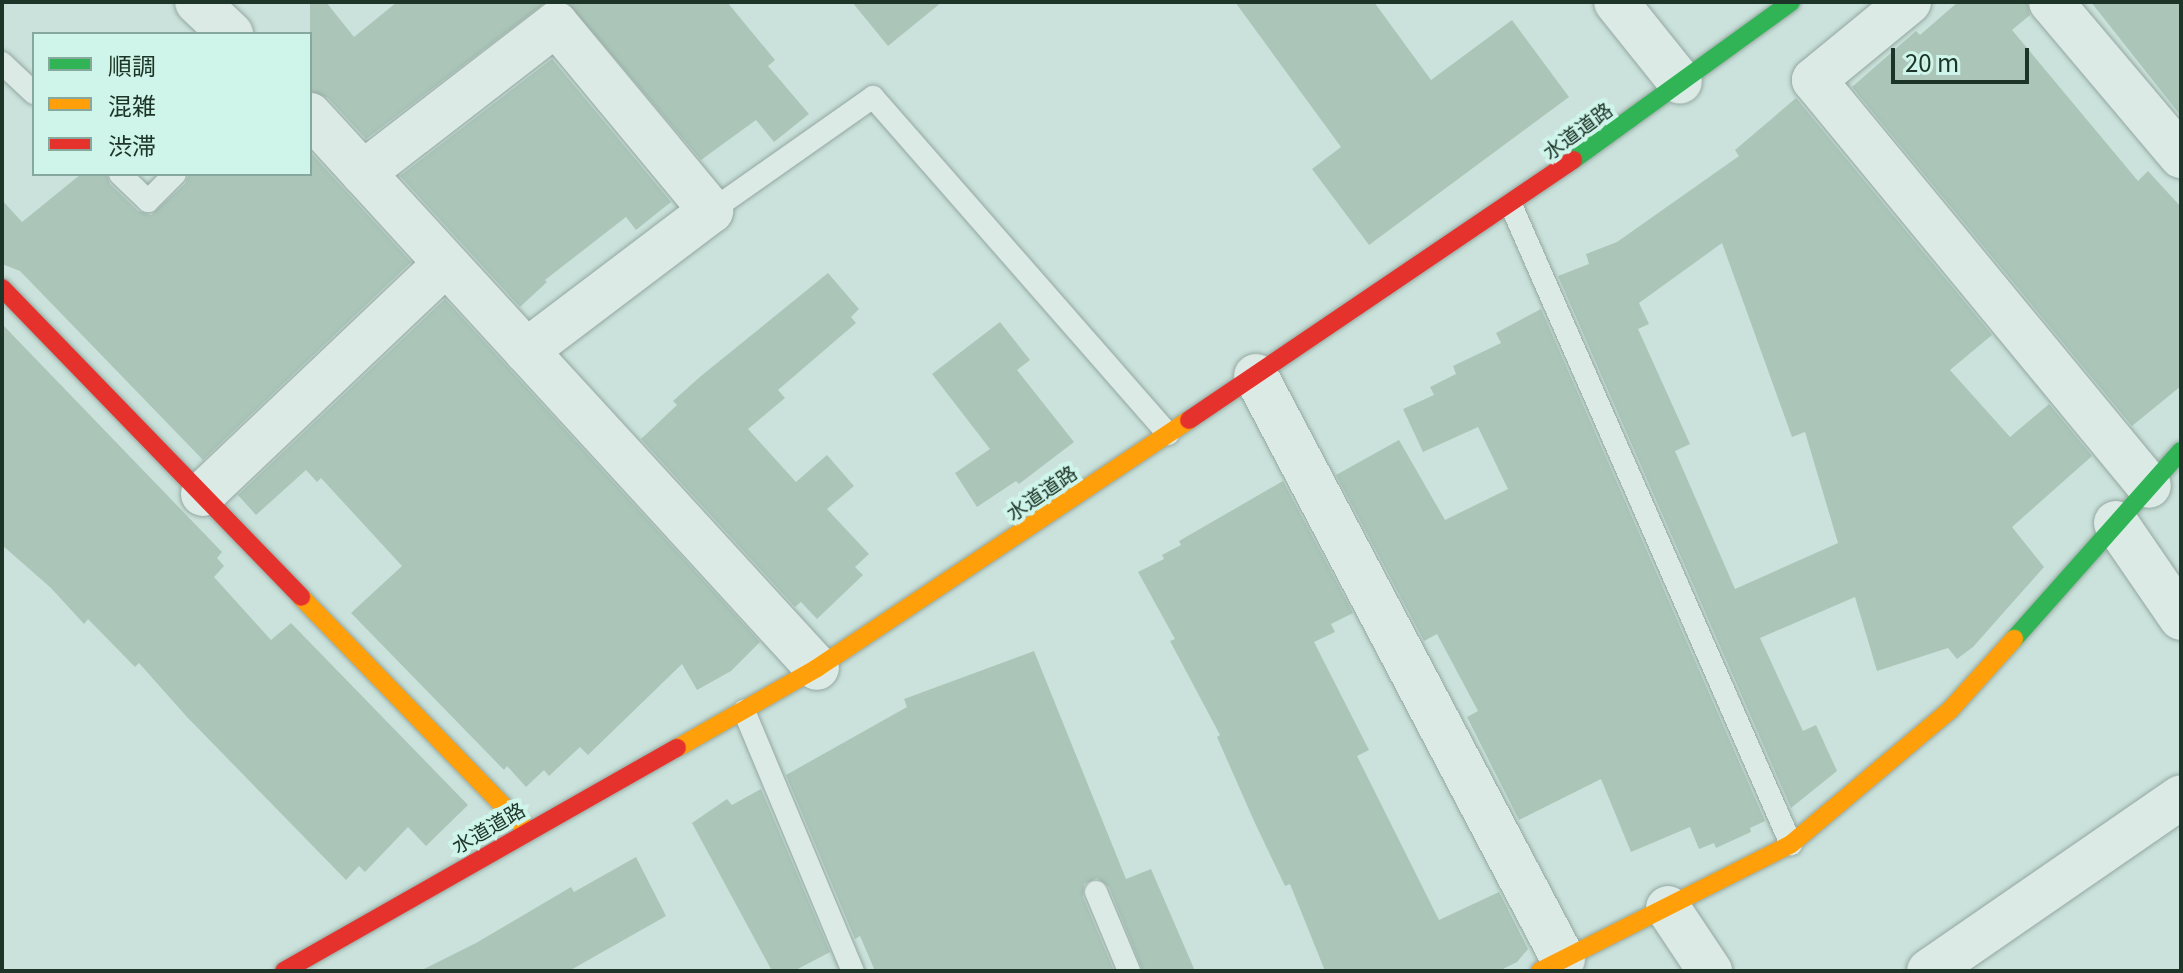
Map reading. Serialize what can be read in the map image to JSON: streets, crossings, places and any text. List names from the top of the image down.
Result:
{
  "streets": {
    "street": ["水道道路"]
  },
  "legend": ["順調", "混雑", "渋滞"],
  "scale_bar": "20 m"
}
